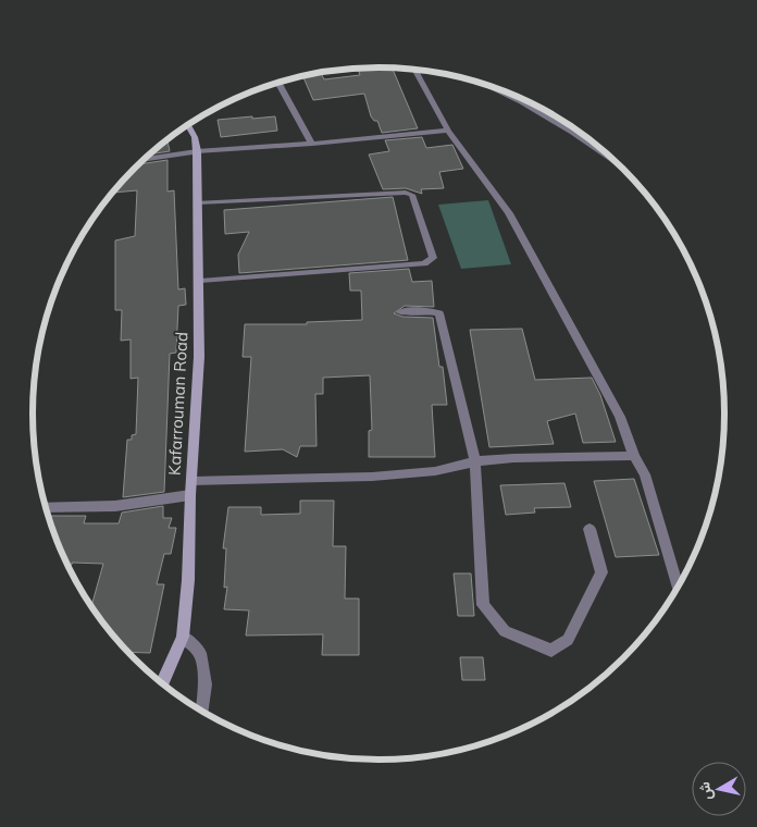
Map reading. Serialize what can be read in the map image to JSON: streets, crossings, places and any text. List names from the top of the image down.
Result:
{
  "streets": {
    "main road": ["Kafarrouman Road"]
  },
  "north": "left"
}
